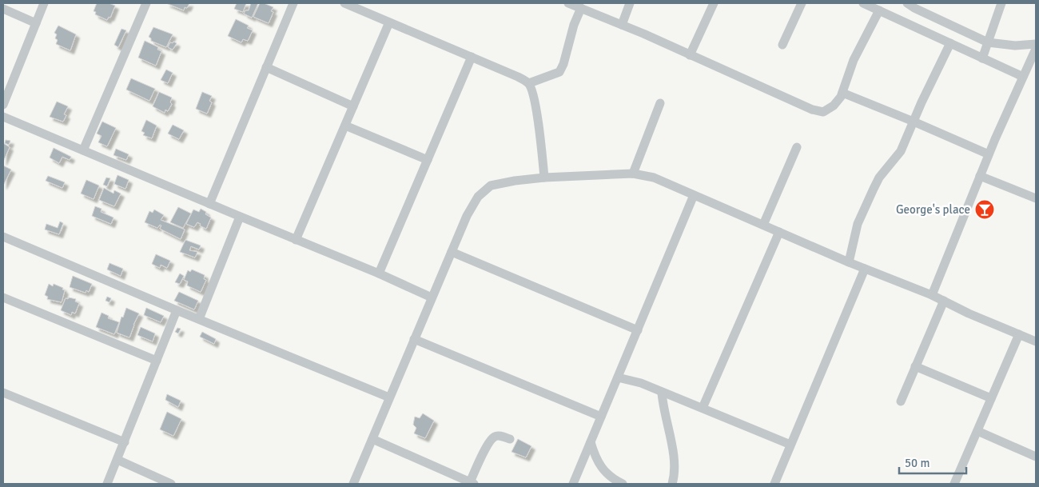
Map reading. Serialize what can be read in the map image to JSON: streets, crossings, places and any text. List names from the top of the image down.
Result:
{
  "places": {
    "bar": ["George's place"]
  },
  "scale_bar": "50 m"
}
